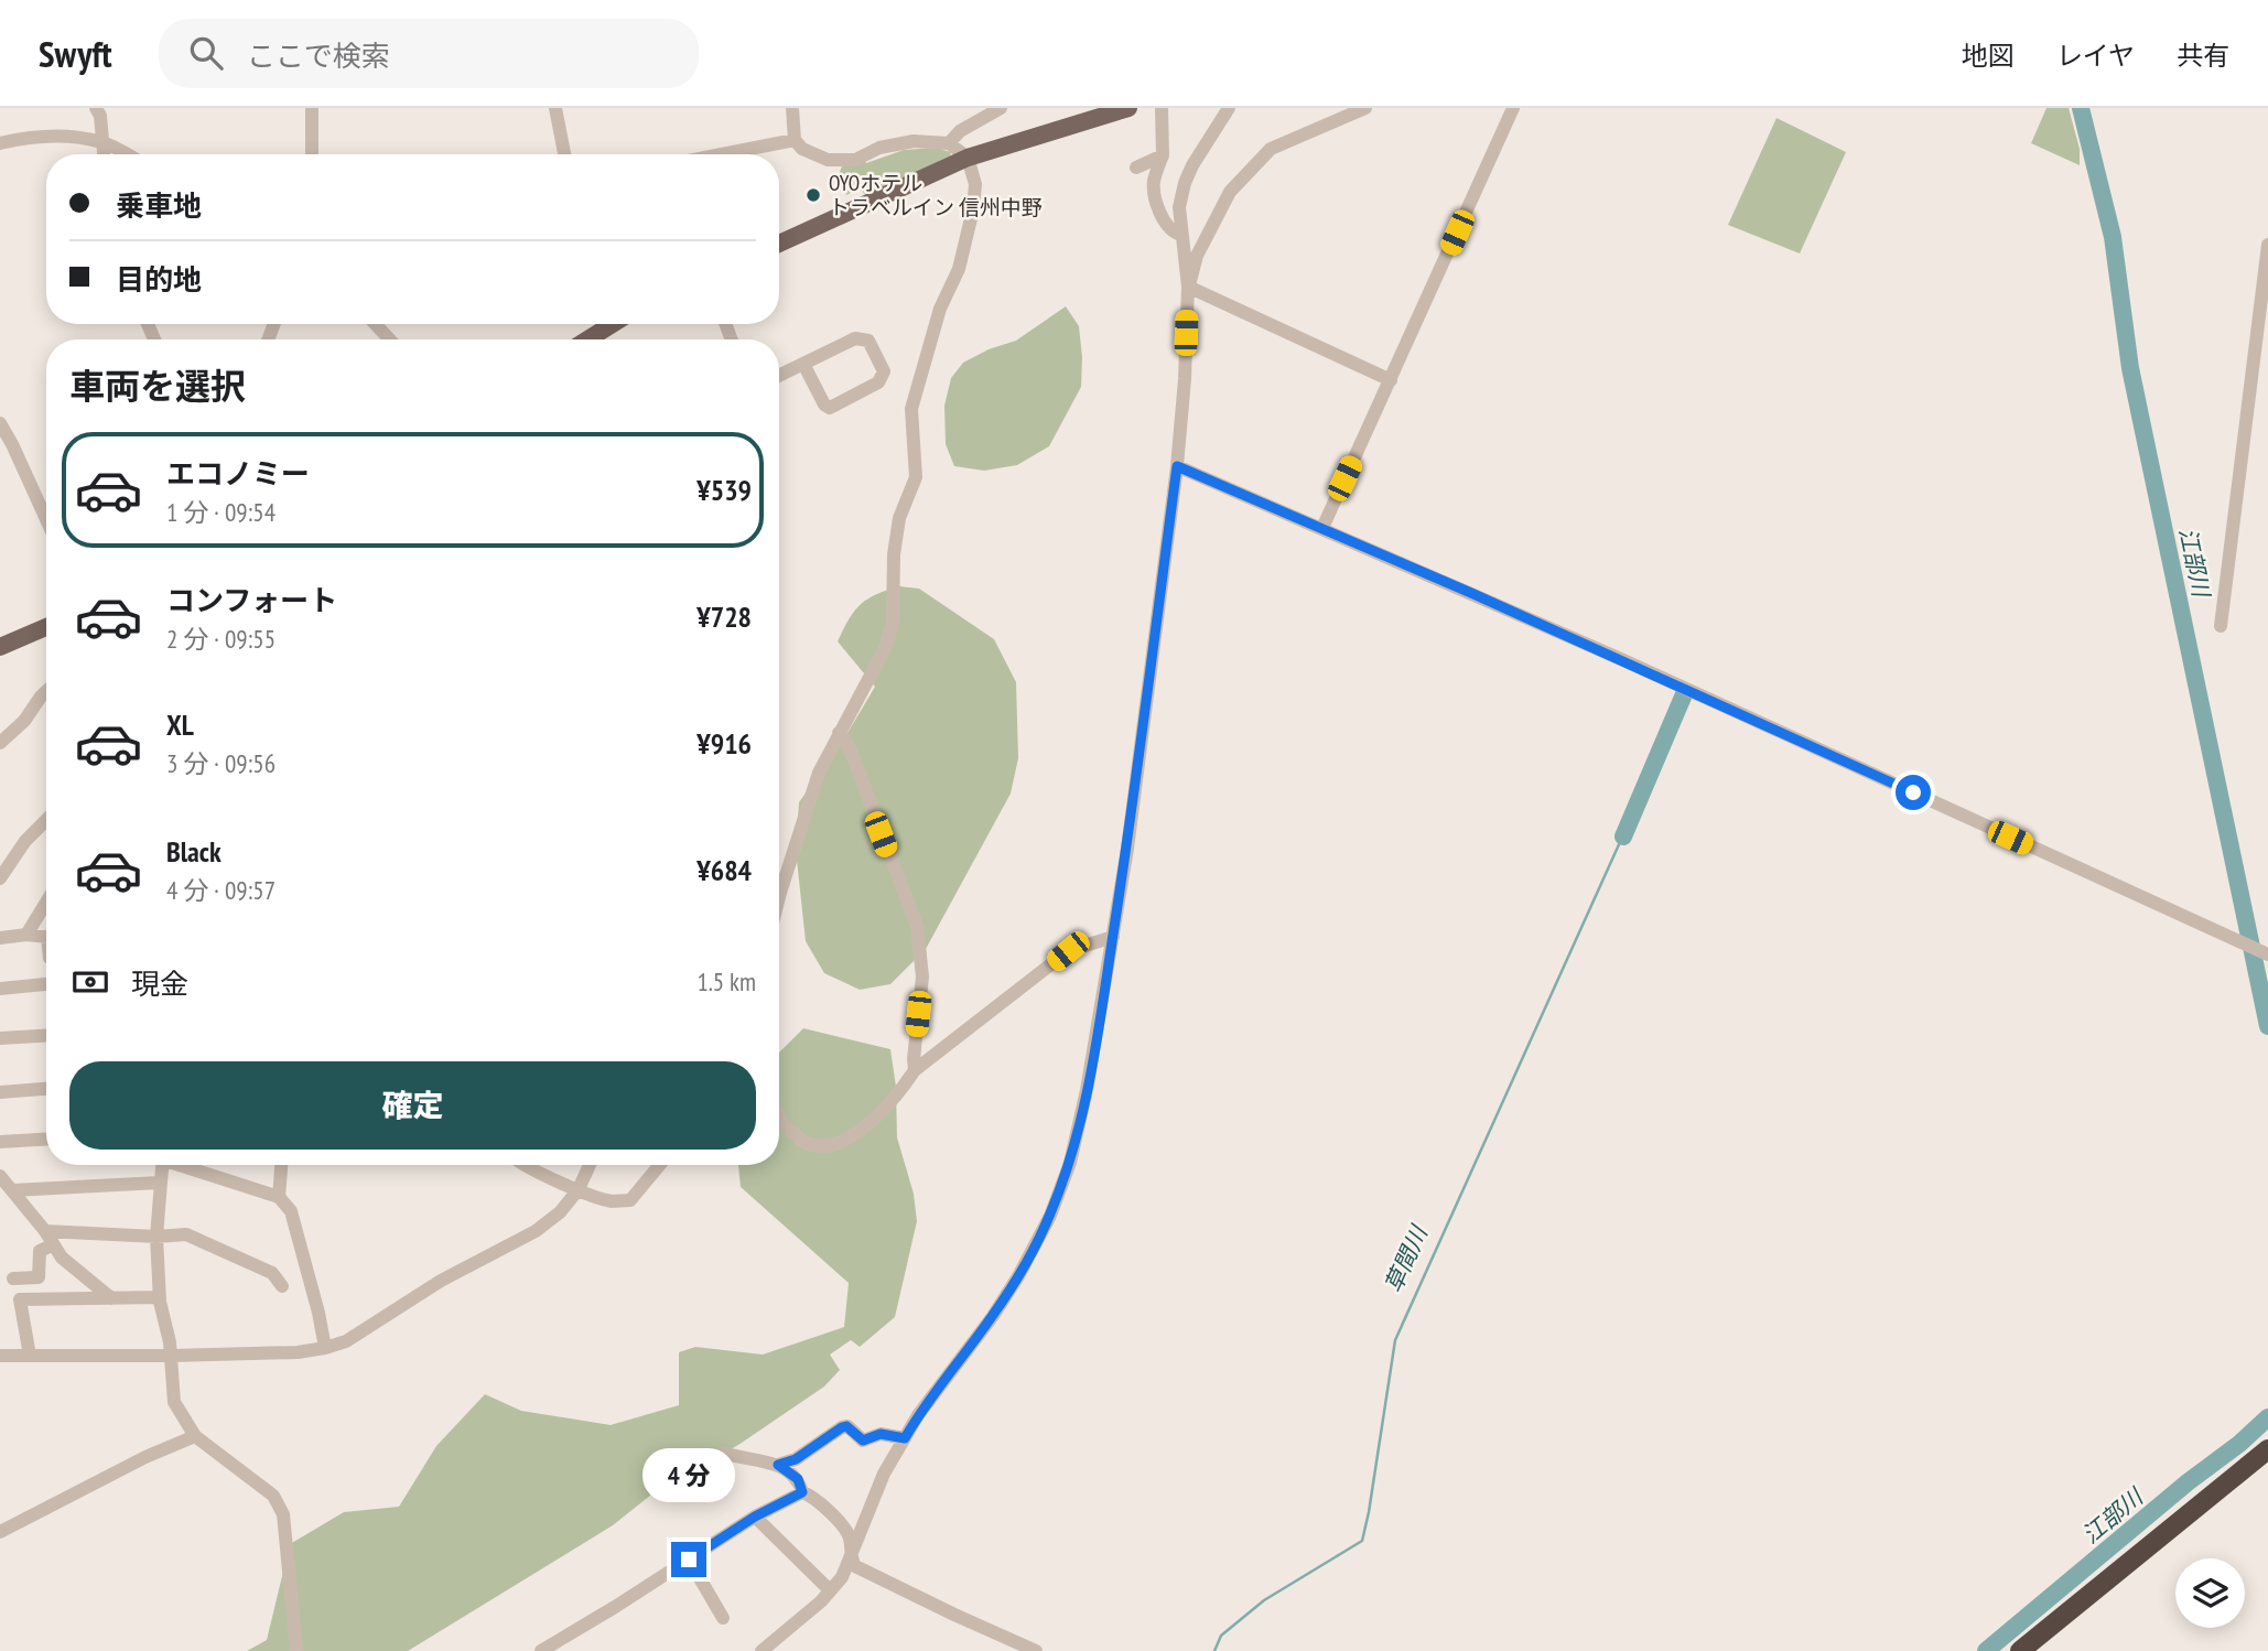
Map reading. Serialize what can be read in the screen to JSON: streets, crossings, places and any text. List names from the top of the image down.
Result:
{
  "water": ["江部川", "草間川"],
  "places": ["OYOホテル トラベルイン 信州中野"],
  "page": {
    "header": "Swyft",
    "search": "ここで検索",
    "nav": ["地図", "レイヤ", "共有"],
    "banner": ["乗車地", "目的地"],
    "heading": "車両を選択",
    "list": [
      {
        "name": "エコノミー",
        "note": "1 分 · 09:54",
        "value": "¥539"
      },
      {
        "name": "コンフォート",
        "note": "2 分 · 09:55",
        "value": "¥728"
      },
      {
        "name": "XL",
        "note": "3 分 · 09:56",
        "value": "¥916"
      },
      {
        "name": "Black",
        "note": "4 分 · 09:57",
        "value": "¥684"
      }
    ],
    "pay": ["現金", "1.5 km"],
    "buttons": "確定",
    "bubble": "4 分"
  }
}
